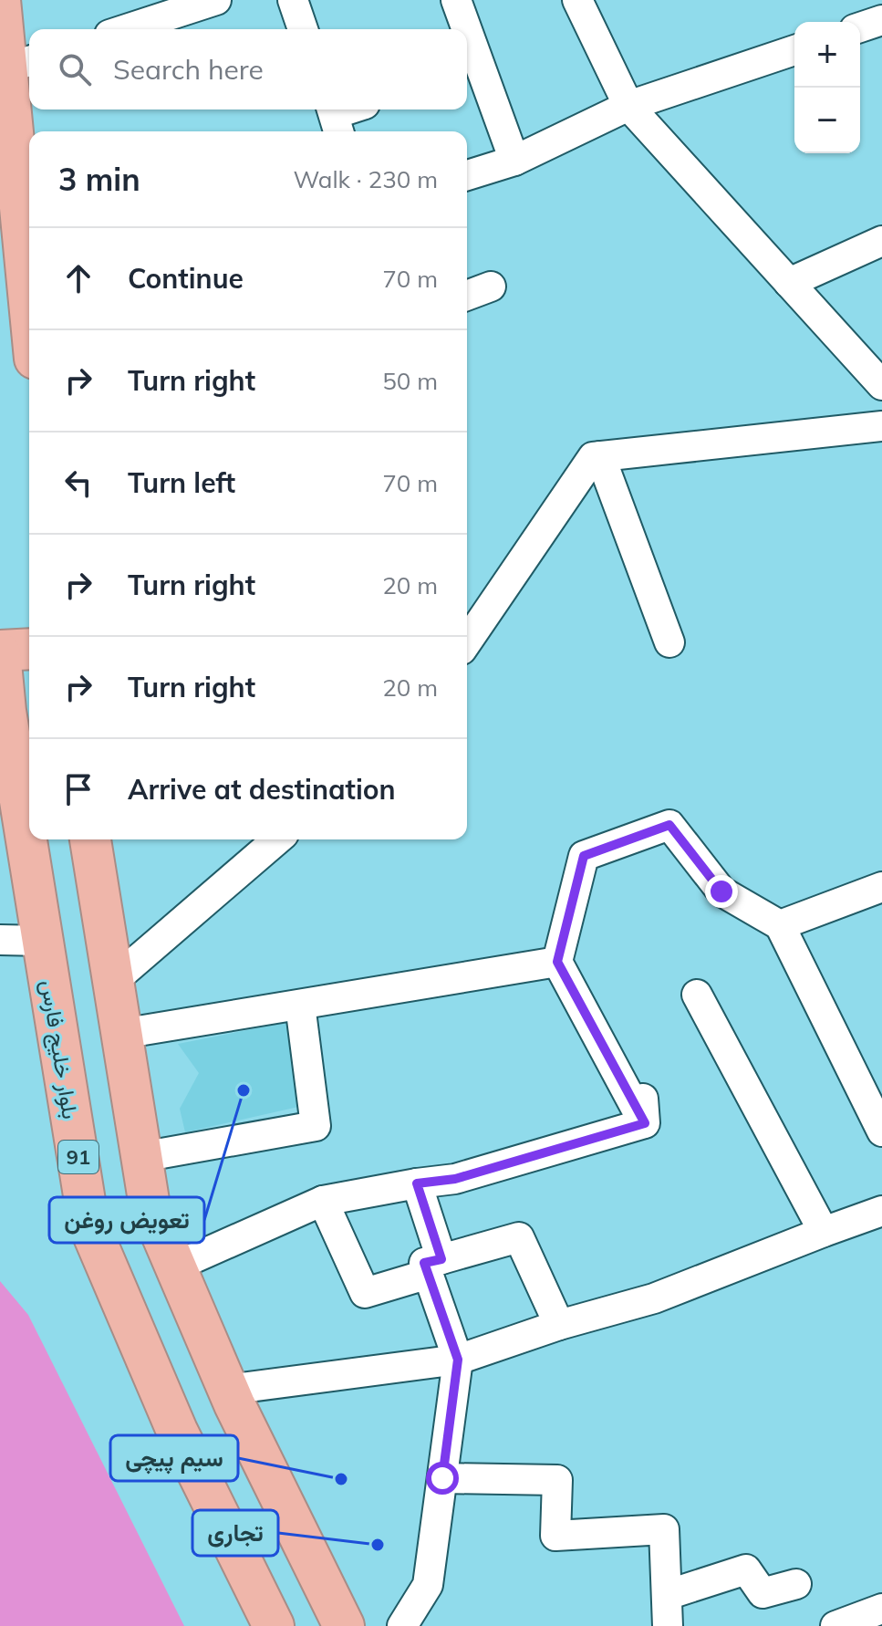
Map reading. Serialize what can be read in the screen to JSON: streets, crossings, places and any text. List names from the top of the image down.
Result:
{
  "streets": {
    "highway": ["بلوار خلیج فارس", "91"]
  },
  "places": ["تعویض روغن", "سیم پیچی", "تجاری"],
  "page": {
    "map_buttons": ["+", "−"],
    "search": "Search here",
    "heading": ["3 min", "Walk · 230 m"],
    "list": [
      ["Continue", "70 m"],
      ["Turn right", "50 m"],
      ["Turn left", "70 m"],
      ["Turn right", "20 m"],
      ["Turn right", "20 m"],
      "Arrive at destination"
    ]
  }
}
